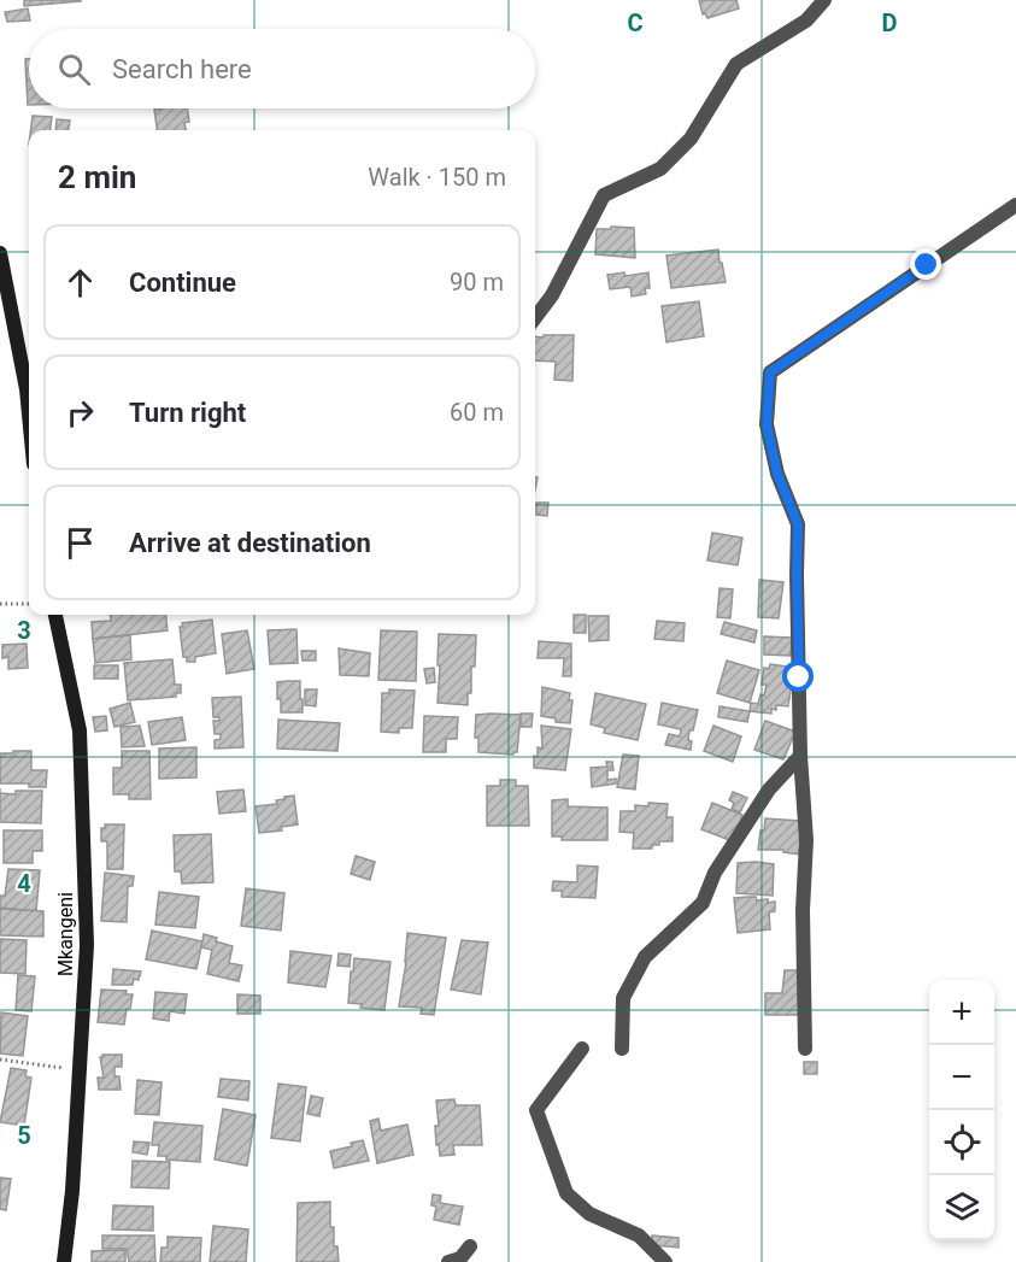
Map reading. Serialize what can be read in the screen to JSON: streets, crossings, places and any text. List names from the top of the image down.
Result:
{
  "streets": {
    "street": ["Mkangeni"]
  },
  "page": {
    "search": "Search here",
    "heading": ["2 min", "Walk · 150 m"],
    "list": [
      ["Continue", "90 m"],
      ["Turn right", "60 m"],
      "Arrive at destination"
    ],
    "map_buttons": ["+", "−"]
  },
  "grid": {
    "columns": ["C", "D"],
    "rows": ["3", "4", "5"]
  }
}
